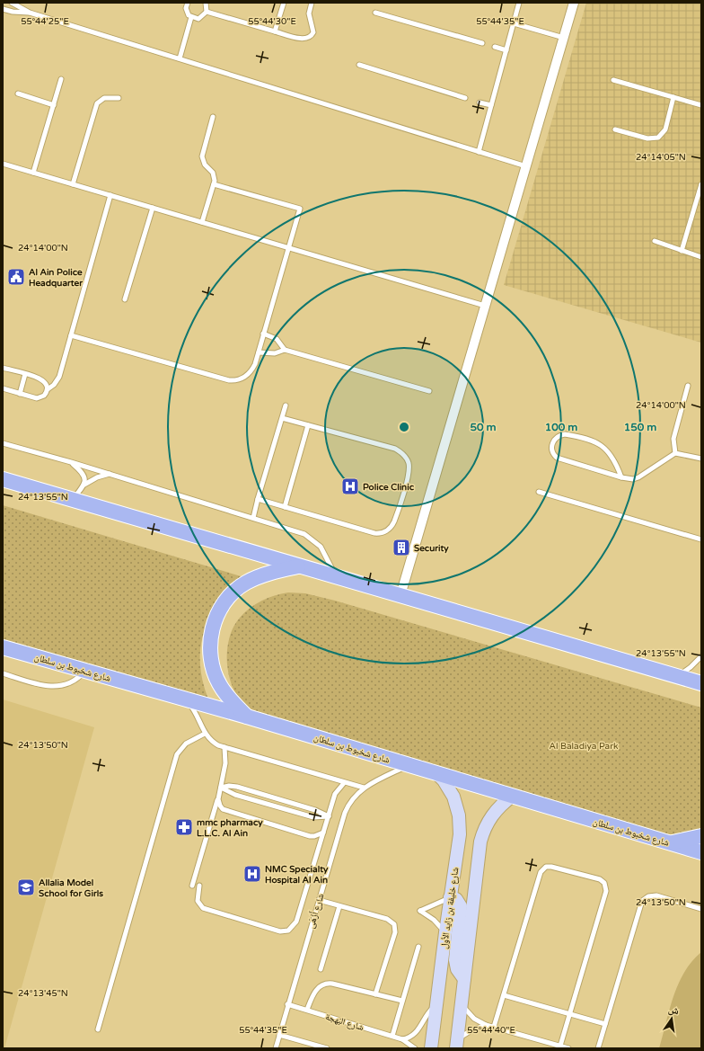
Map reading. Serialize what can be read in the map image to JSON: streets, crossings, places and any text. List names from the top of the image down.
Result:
{
  "streets": {
    "main road": ["شارع شخبوط بن سلطان", "شارع خليفة بن زايد الأول"],
    "lane": ["شارع أَزْهَى", "شارع البَهجة"]
  },
  "crossings": [
    ["شارع شخبوط بن سلطان", "شارع خليفة بن زايد الأول"],
    ["شارع شخبوط بن سلطان", "شارع أَزْهَى"],
    ["شارع أَزْهَى", "شارع البَهجة"]
  ],
  "parks": ["Al Baladiya Park"],
  "places": {
    "public building": ["Al Ain Police Headquarter"],
    "hospital": ["Police Clinic", "NMC Specialty Hospital Al Ain"],
    "building": ["Security"],
    "pharmacy": ["mmc pharmacy L.L.C. Al Ain"],
    "school or university": ["Allalia Model School for Girls"]
  },
  "north": "top",
  "coordinates": [
    "55°44'30\"E",
    "55°44'25\"E",
    "55°44'35\"E",
    "24°14'05\"N",
    "24°14'00\"N",
    "24°13'55\"N",
    "24°13'50\"N",
    "24°13'45\"N",
    "55°44'40\"E"
  ],
  "rings": ["50 m", "100 m", "150 m"]
}
